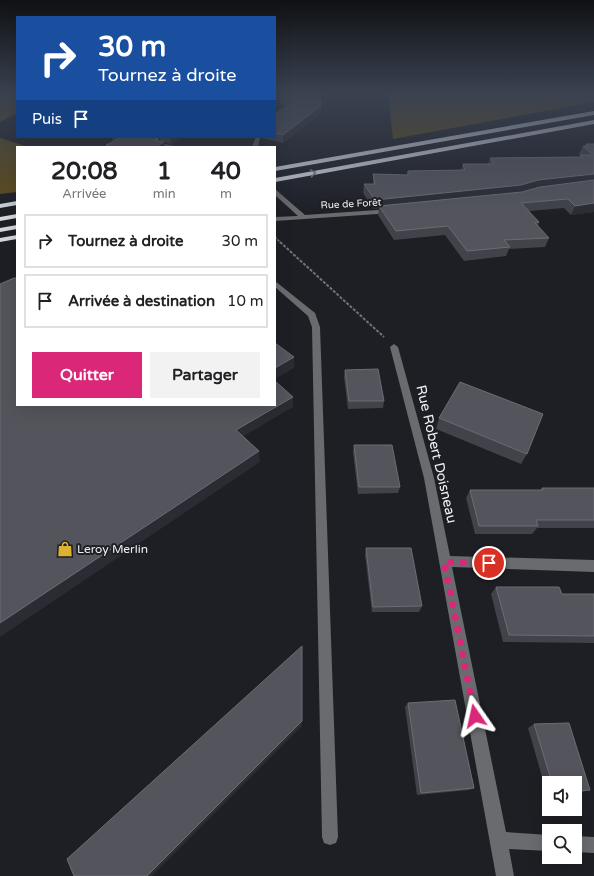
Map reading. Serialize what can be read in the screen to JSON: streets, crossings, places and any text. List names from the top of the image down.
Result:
{
  "streets": {
    "street": ["Rue de Forêt", "Rue Robert Doisneau"]
  },
  "places": {
    "shop": ["Leroy Merlin"]
  },
  "page": {
    "turn": ["30 m", "Tournez à droite"],
    "then": "Puis",
    "eta": [
      "20:08",
      "Arrivée",
      "1",
      "min",
      "40",
      "m"
    ],
    "list": [
      {
        "name": "Tournez à droite",
        "value": "30 m"
      },
      {
        "name": "Arrivée à destination",
        "value": "10 m"
      }
    ],
    "buttons": ["Quitter", "Partager"]
  }
}
